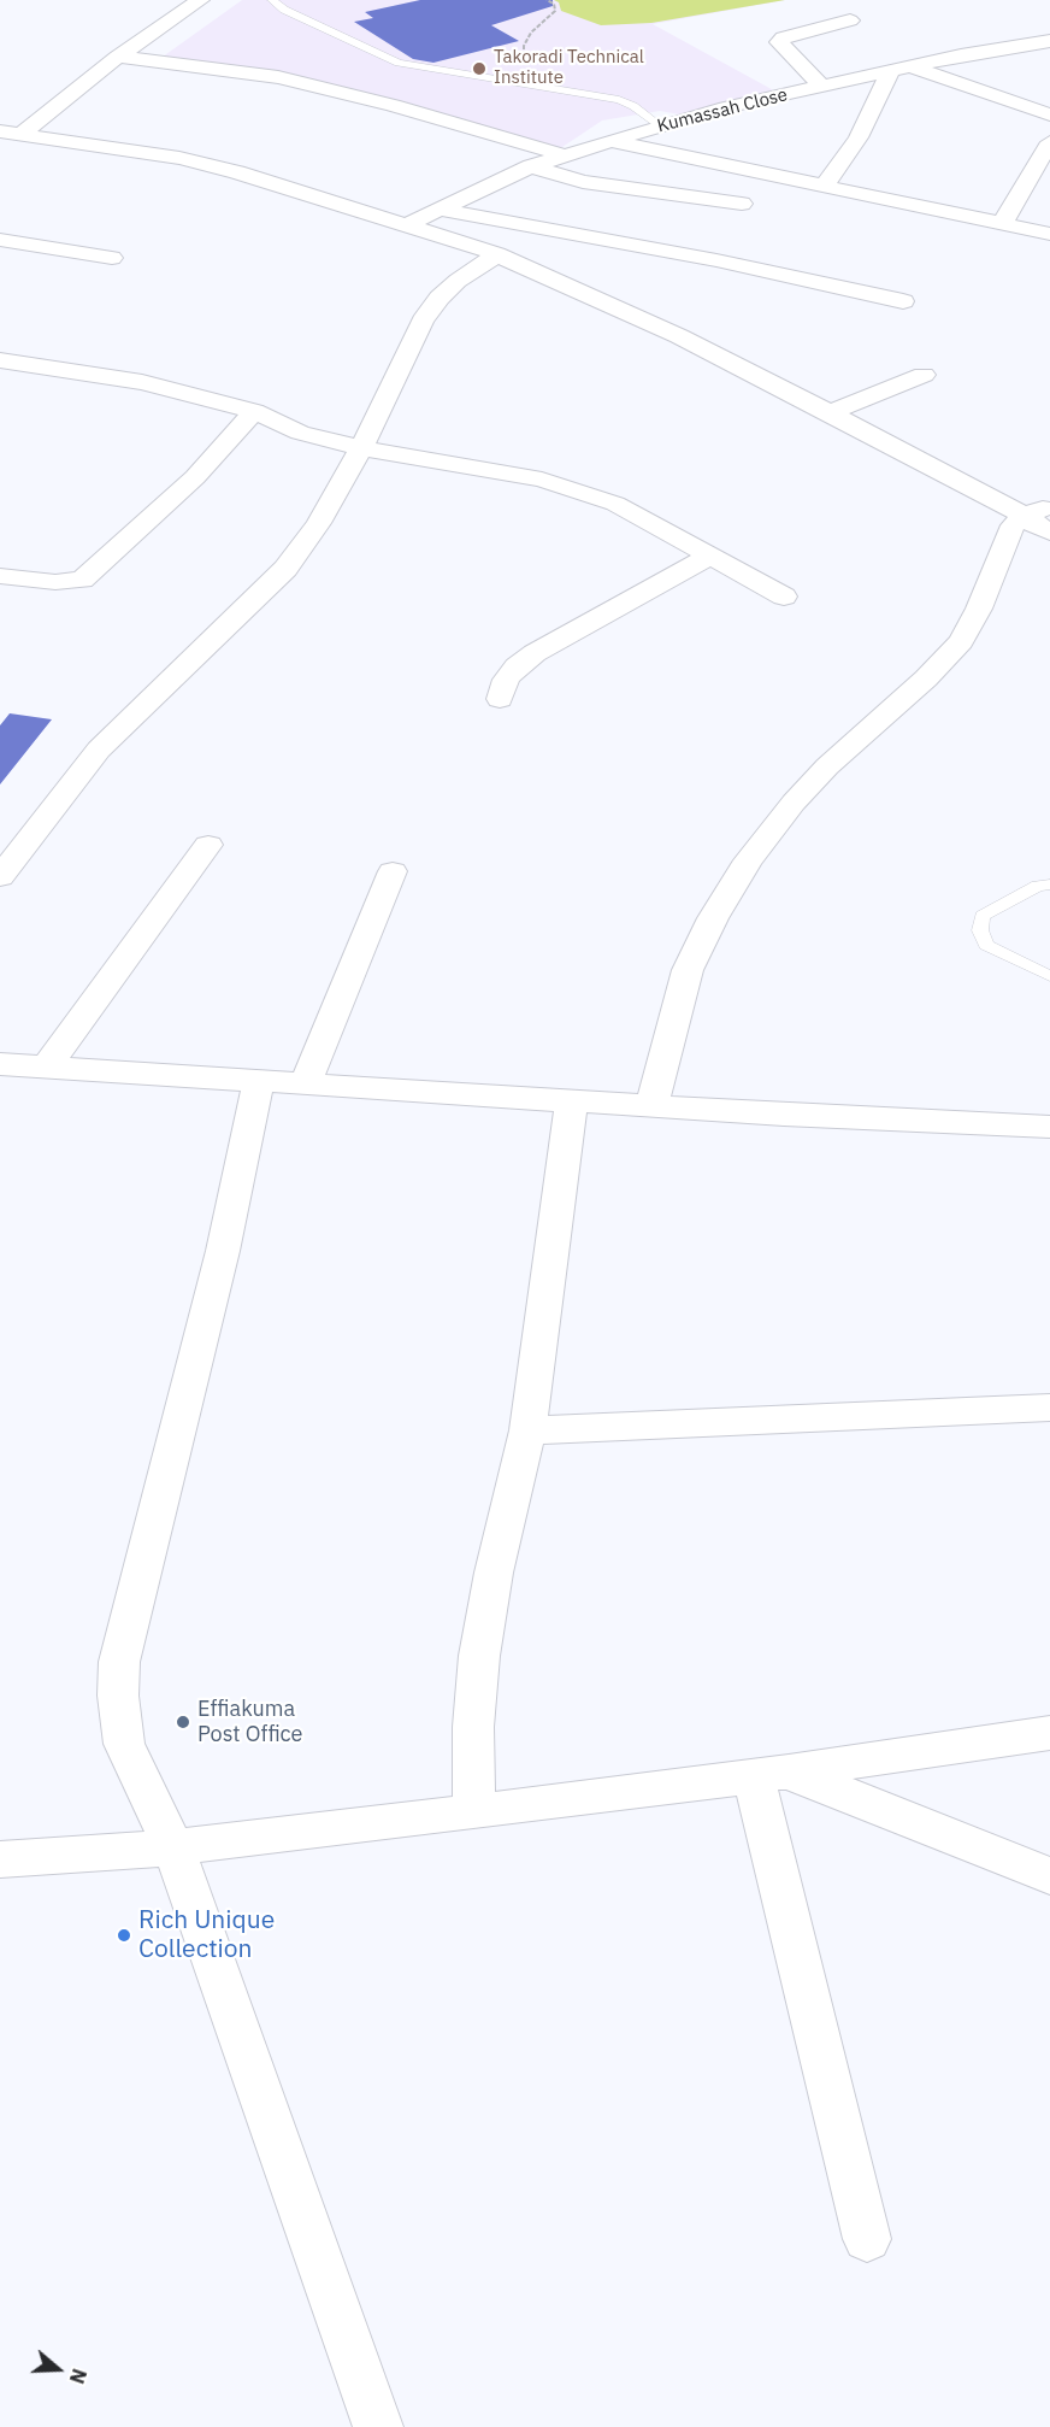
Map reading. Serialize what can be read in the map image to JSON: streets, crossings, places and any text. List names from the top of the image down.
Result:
{
  "streets": {
    "street": ["Kumassah Close"]
  },
  "places": ["Takoradi Technical Institute", "Effiakuma Post Office", "Rich Unique Collection"],
  "north": "right"
}
